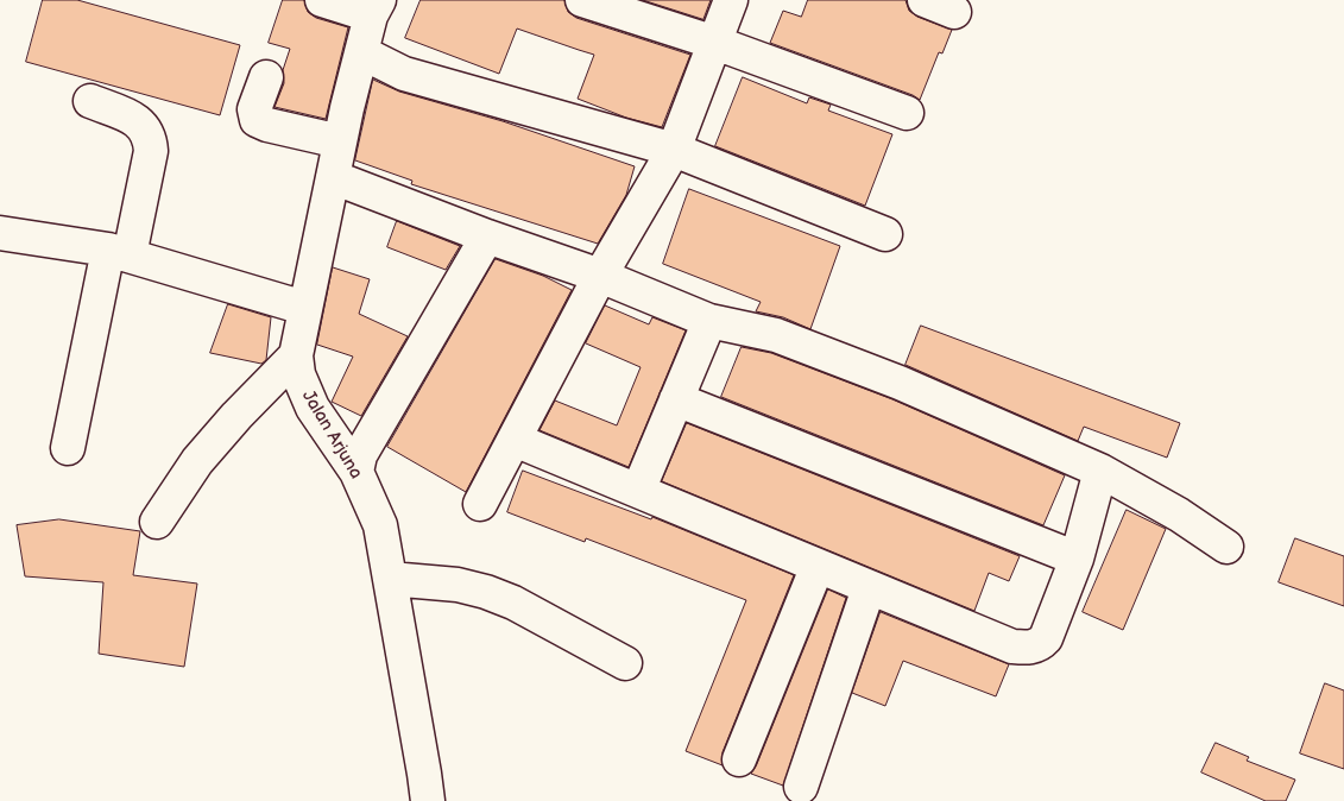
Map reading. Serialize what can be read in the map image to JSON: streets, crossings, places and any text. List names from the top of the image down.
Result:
{
  "streets": {
    "street": ["Jalan Arjuna"]
  }
}
